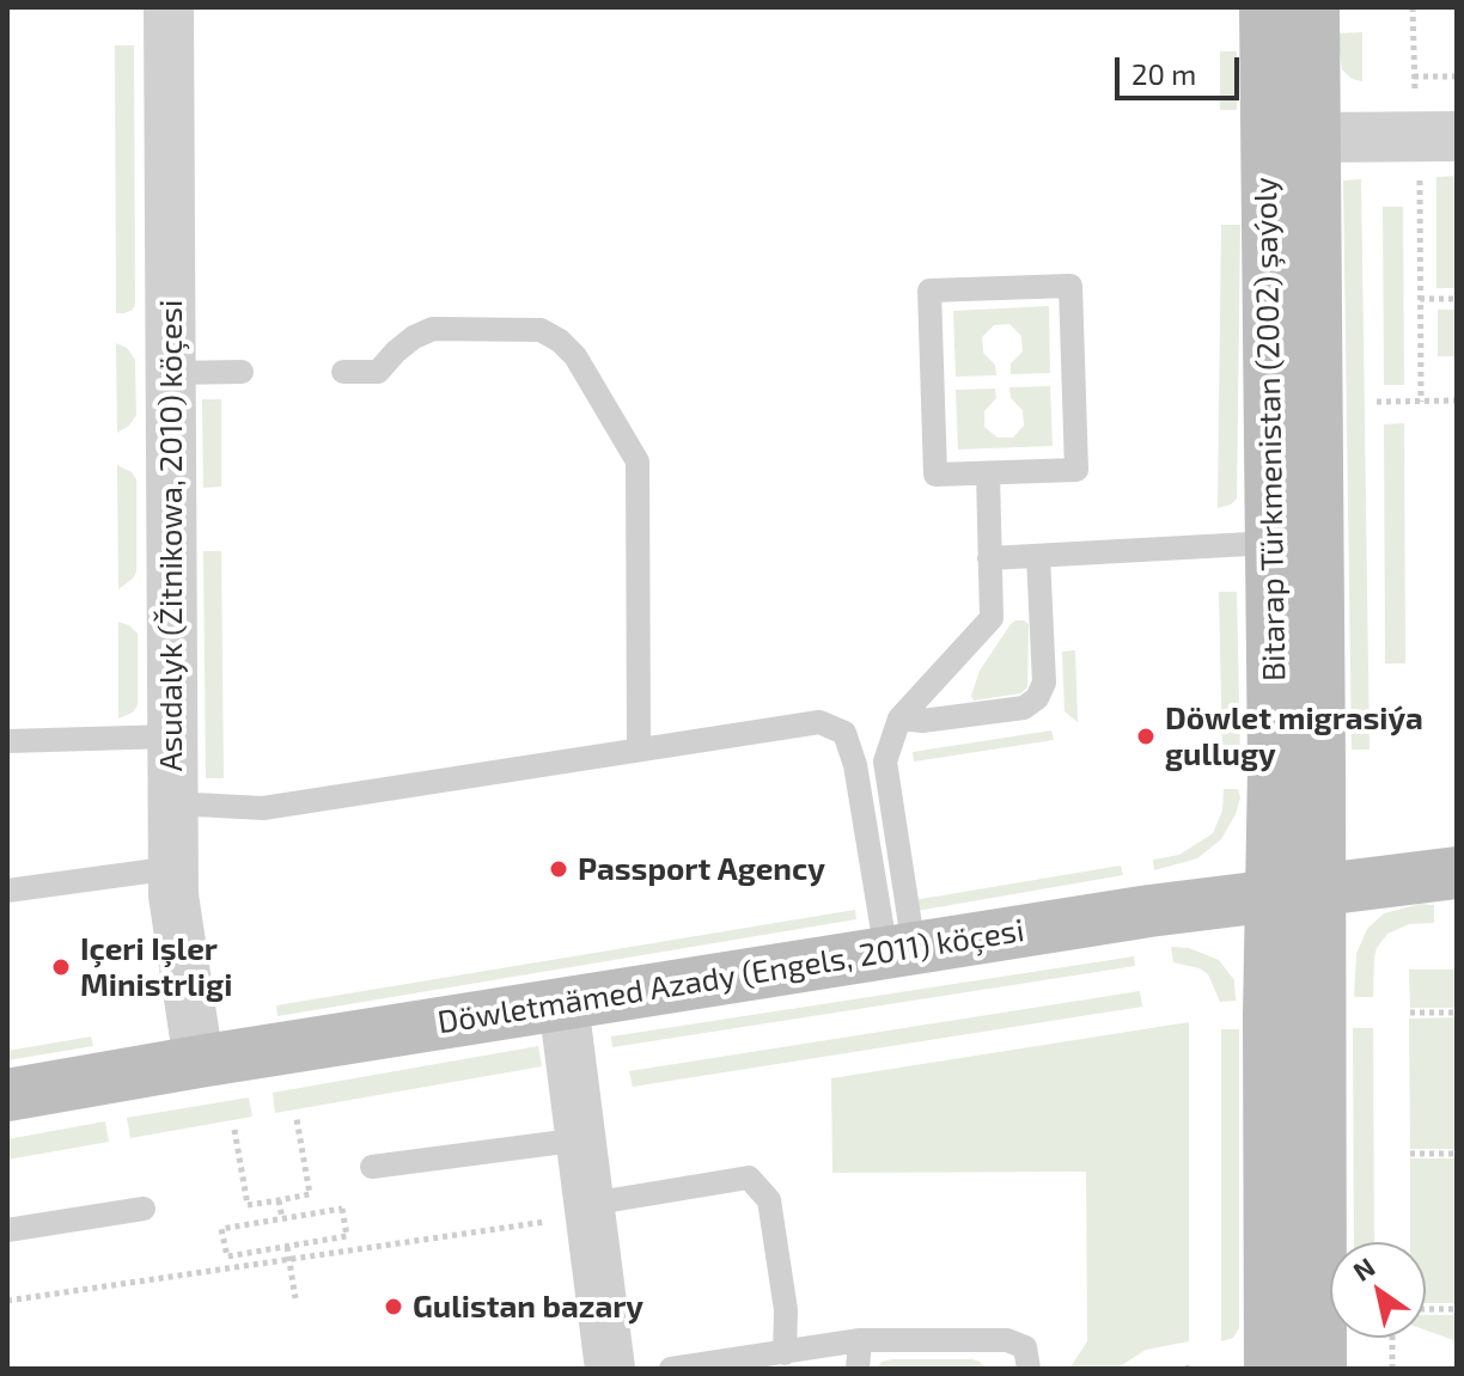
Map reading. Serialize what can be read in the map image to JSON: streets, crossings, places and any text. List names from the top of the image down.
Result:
{
  "streets": {
    "street": ["Bitarap Türkmenistan (2002) şaýoly", "Asudalyk (Žitnikowa, 2010) köçesi", "Döwletmämed Azady (Engels, 2011) köçesi"]
  },
  "crossings": [
    ["Bitarap Türkmenistan (2002) şaýoly", "Döwletmämed Azady (Engels, 2011) köçesi"],
    ["Asudalyk (Žitnikowa, 2010) köçesi", "Döwletmämed Azady (Engels, 2011) köçesi"]
  ],
  "places": [
    "Döwlet migrasiýa gullugy",
    "Passport Agency",
    "Içeri Işler Ministrligi",
    "Gulistan bazary"
  ],
  "scale_bar": "20 m",
  "north": "top left"
}
